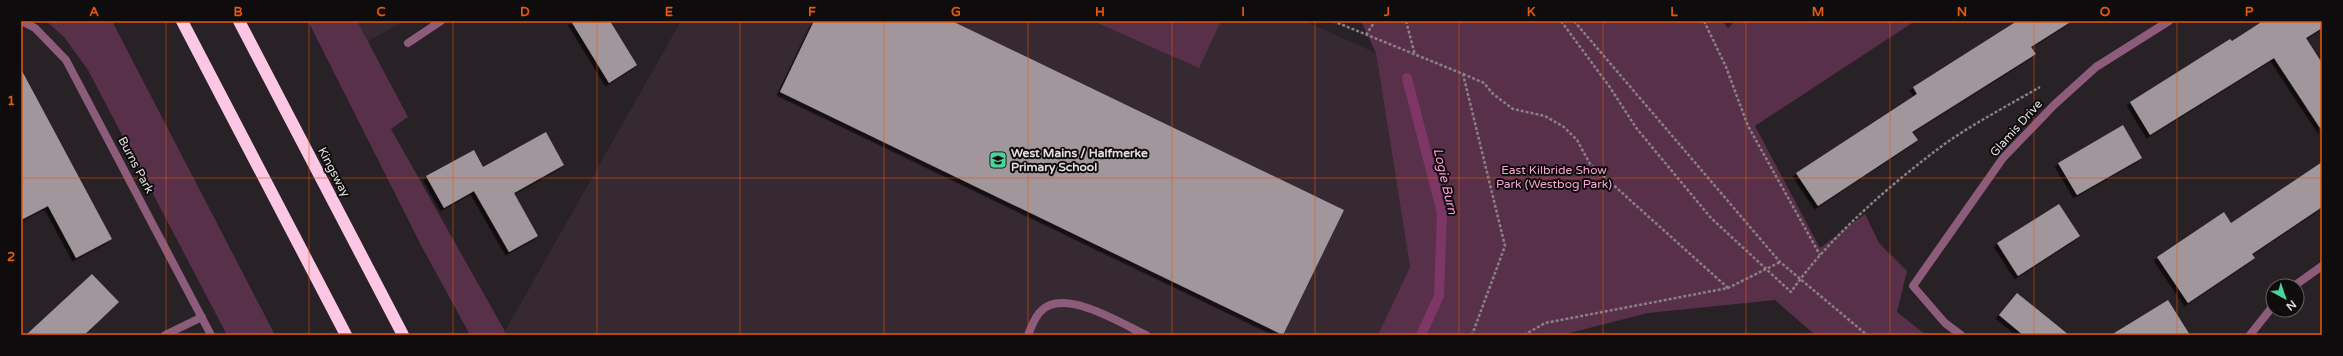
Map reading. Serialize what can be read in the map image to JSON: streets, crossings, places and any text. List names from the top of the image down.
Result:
{
  "streets": {
    "highway": ["Kingsway"],
    "street": ["Glamis Drive", "Burns Park"]
  },
  "water": ["Logie Burn"],
  "parks": ["East Kilbride Show Park (Westbog Park)"],
  "places": {
    "school or university": ["West Mains / Halfmerke Primary School"]
  },
  "north": "bottom right",
  "grid": {
    "columns": [
      "A",
      "B",
      "C",
      "D",
      "E",
      "F",
      "G",
      "H",
      "I",
      "J",
      "K",
      "L",
      "M",
      "N",
      "O",
      "P"
    ],
    "rows": ["1", "2"]
  }
}
